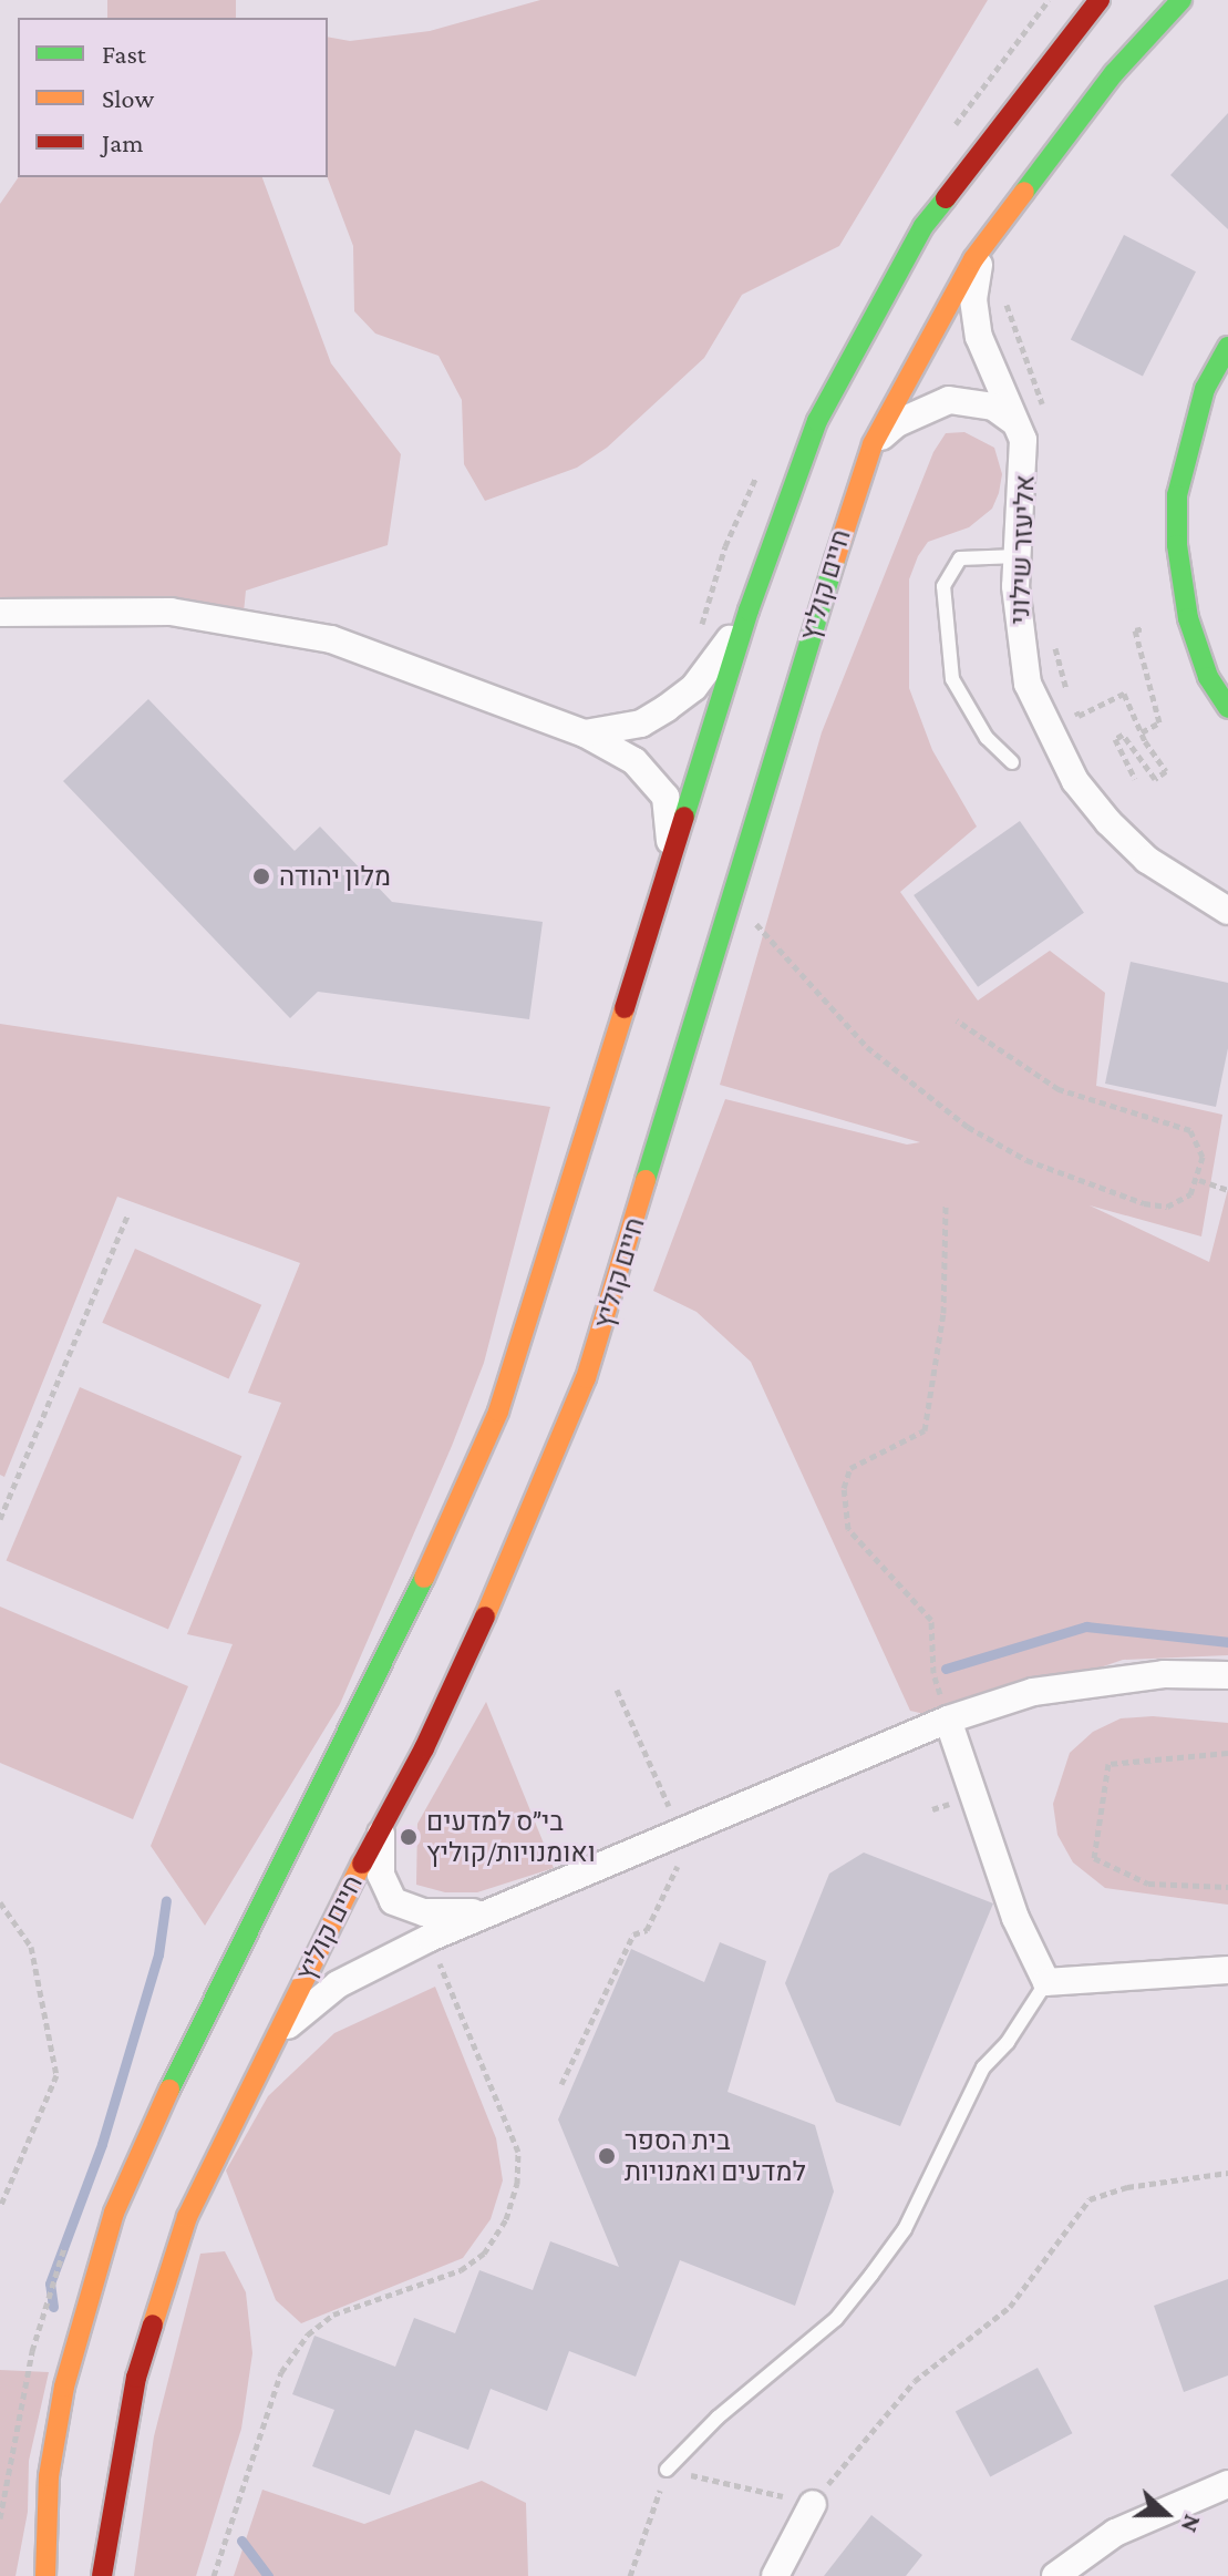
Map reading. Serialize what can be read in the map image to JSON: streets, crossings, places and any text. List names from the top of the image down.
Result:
{
  "streets": {
    "main road": ["חיים קוליץ"],
    "street": ["אליעזר שילוני"]
  },
  "crossings": [
    ["אליעזר שילוני", "חיים קוליץ"]
  ],
  "places": ["מלון יהודה", "בי״ס למדעים ואומנויות/קוליץ", "בית הספר למדעים ואמנויות"],
  "legend": ["Fast", "Slow", "Jam"],
  "north": "right"
}
